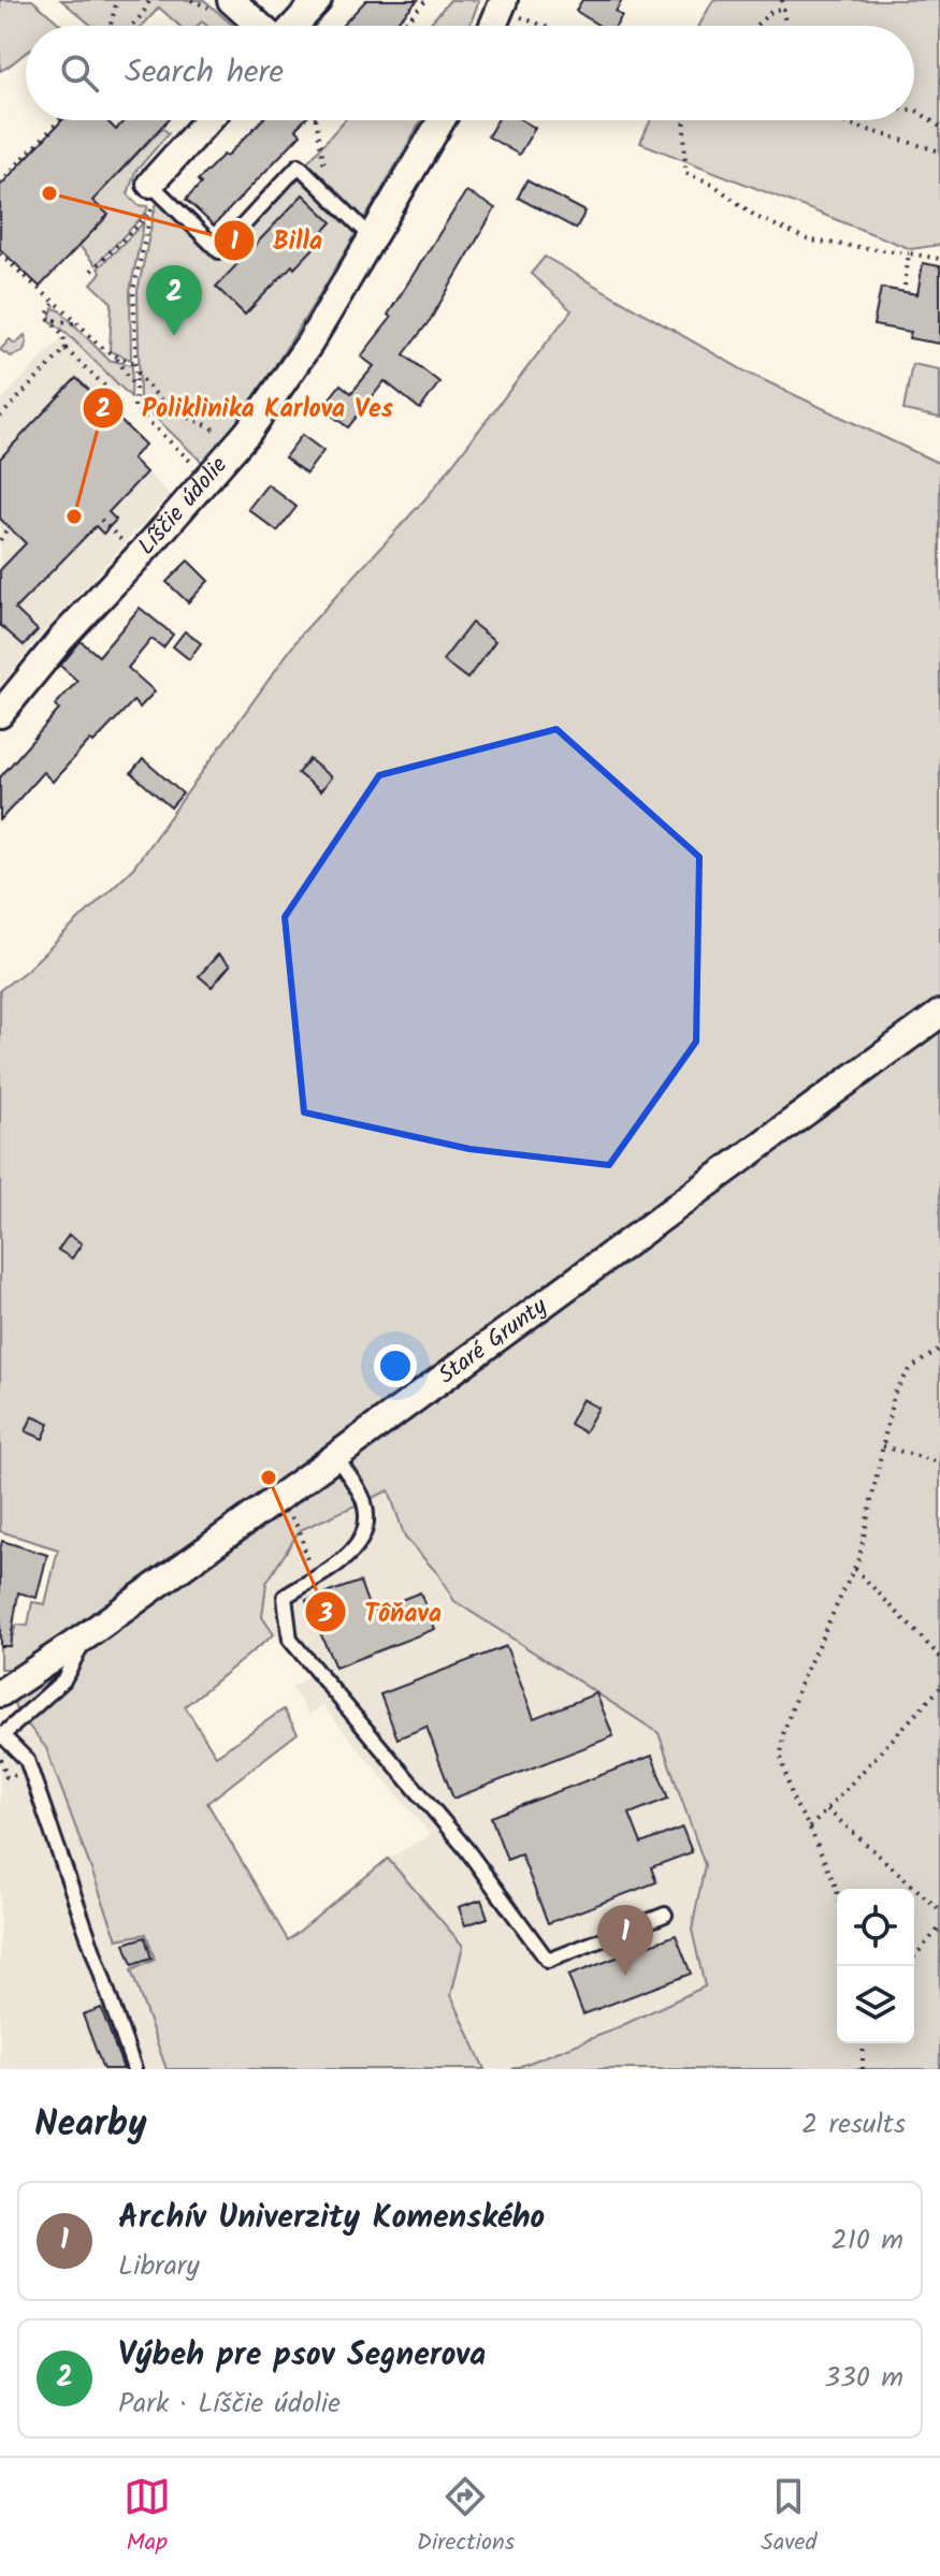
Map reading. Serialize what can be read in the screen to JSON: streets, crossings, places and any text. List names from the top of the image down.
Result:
{
  "streets": {
    "street": ["Líščie údolie", "Staré Grunty"]
  },
  "places": ["Billa", "Poliklinika Karlova Ves", "Tôňava"],
  "page": {
    "search": "Search here",
    "pins": ["2", "1"],
    "heading": ["Nearby", "2 results"],
    "list": [
      {
        "mark": "1",
        "name": "Archív Univerzity Komenského",
        "note": "Library",
        "value": "210 m"
      },
      {
        "mark": "2",
        "name": "Výbeh pre psov Segnerova",
        "note": "Park · Líščie údolie",
        "value": "330 m"
      }
    ],
    "nav": ["Map", "Directions", "Saved"]
  }
}
